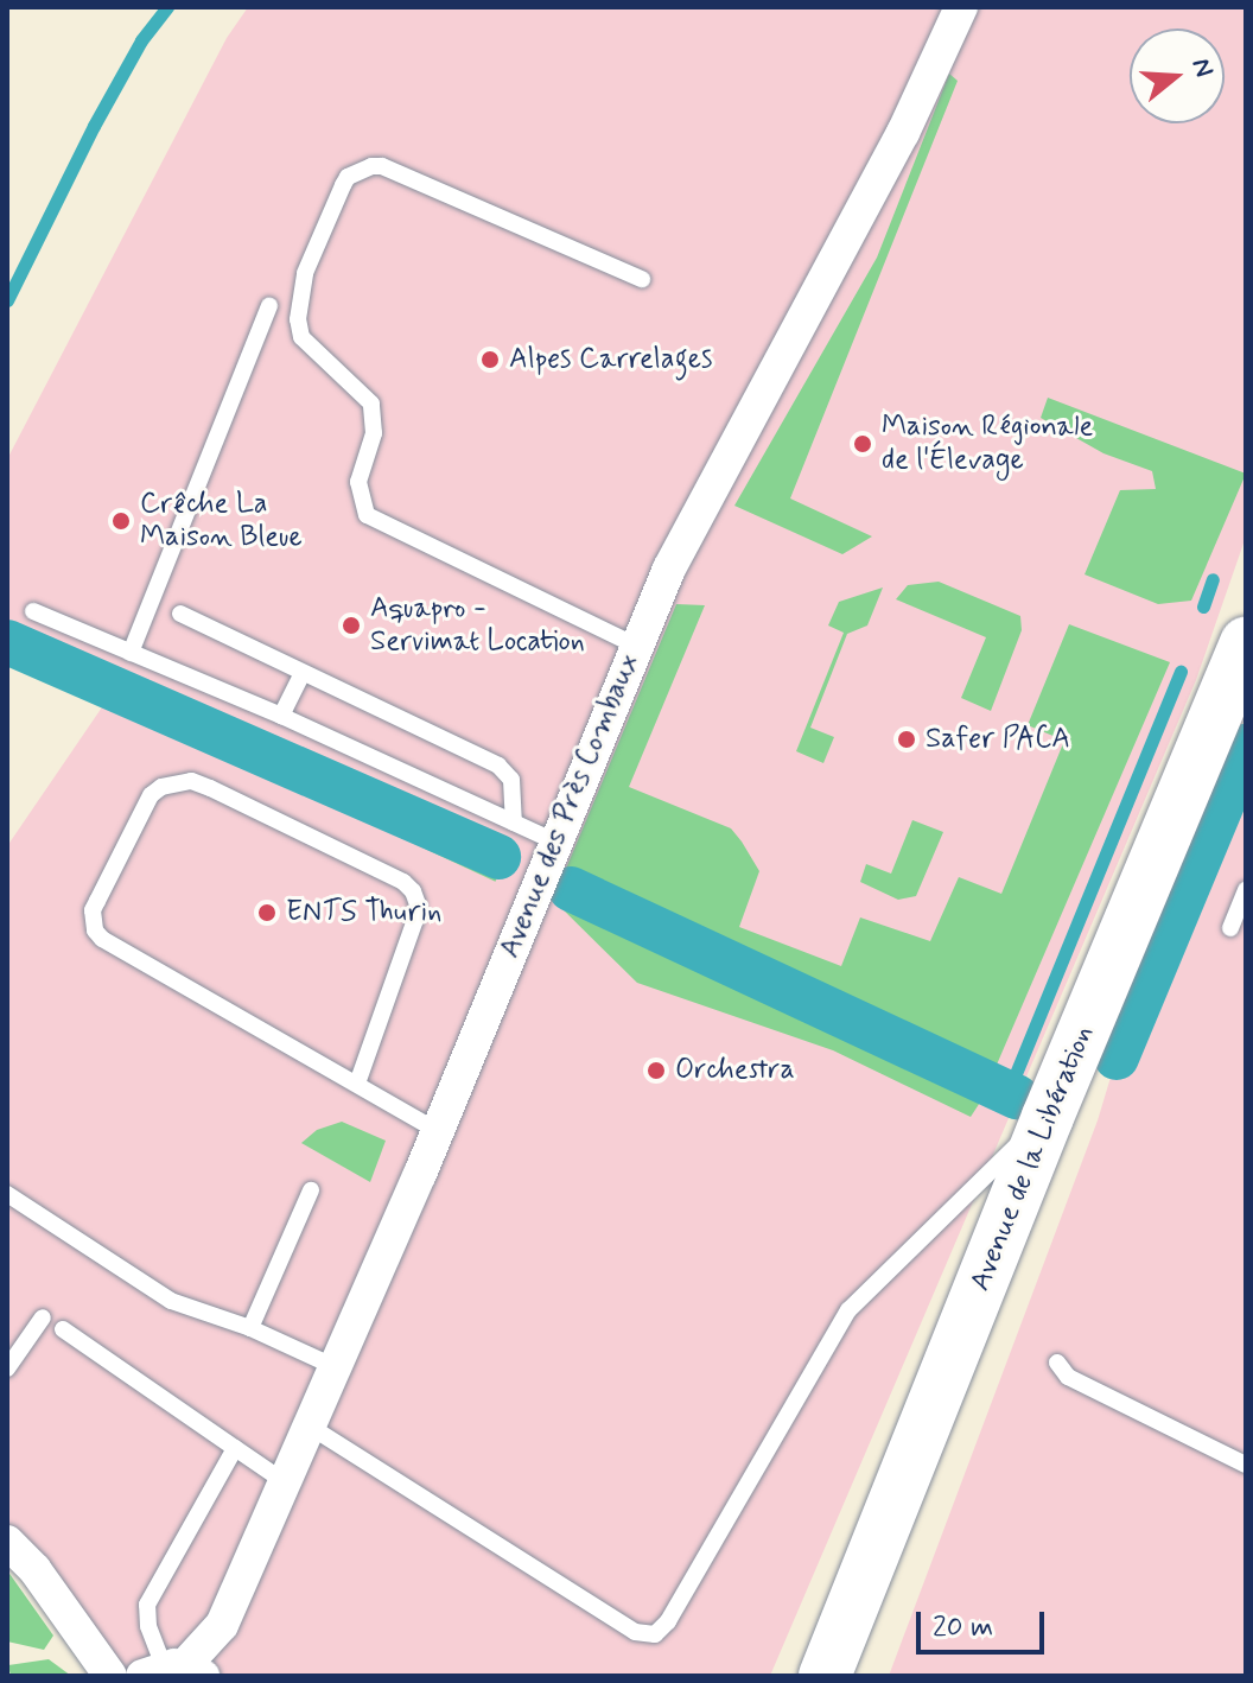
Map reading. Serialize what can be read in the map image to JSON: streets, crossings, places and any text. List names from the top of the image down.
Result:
{
  "streets": {
    "main road": ["Avenue de la Libération"],
    "street": ["Avenue des Près Combaux"]
  },
  "places": [
    "Alpes Carrelages",
    "Maison Régionale de l'Élevage",
    "Crêche La Maison Bleue",
    "Aquapro - Servimat Location",
    "Safer PACA",
    "ENTS Thurin",
    "Orchestra"
  ],
  "scale_bar": "20 m",
  "north": "right"
}
